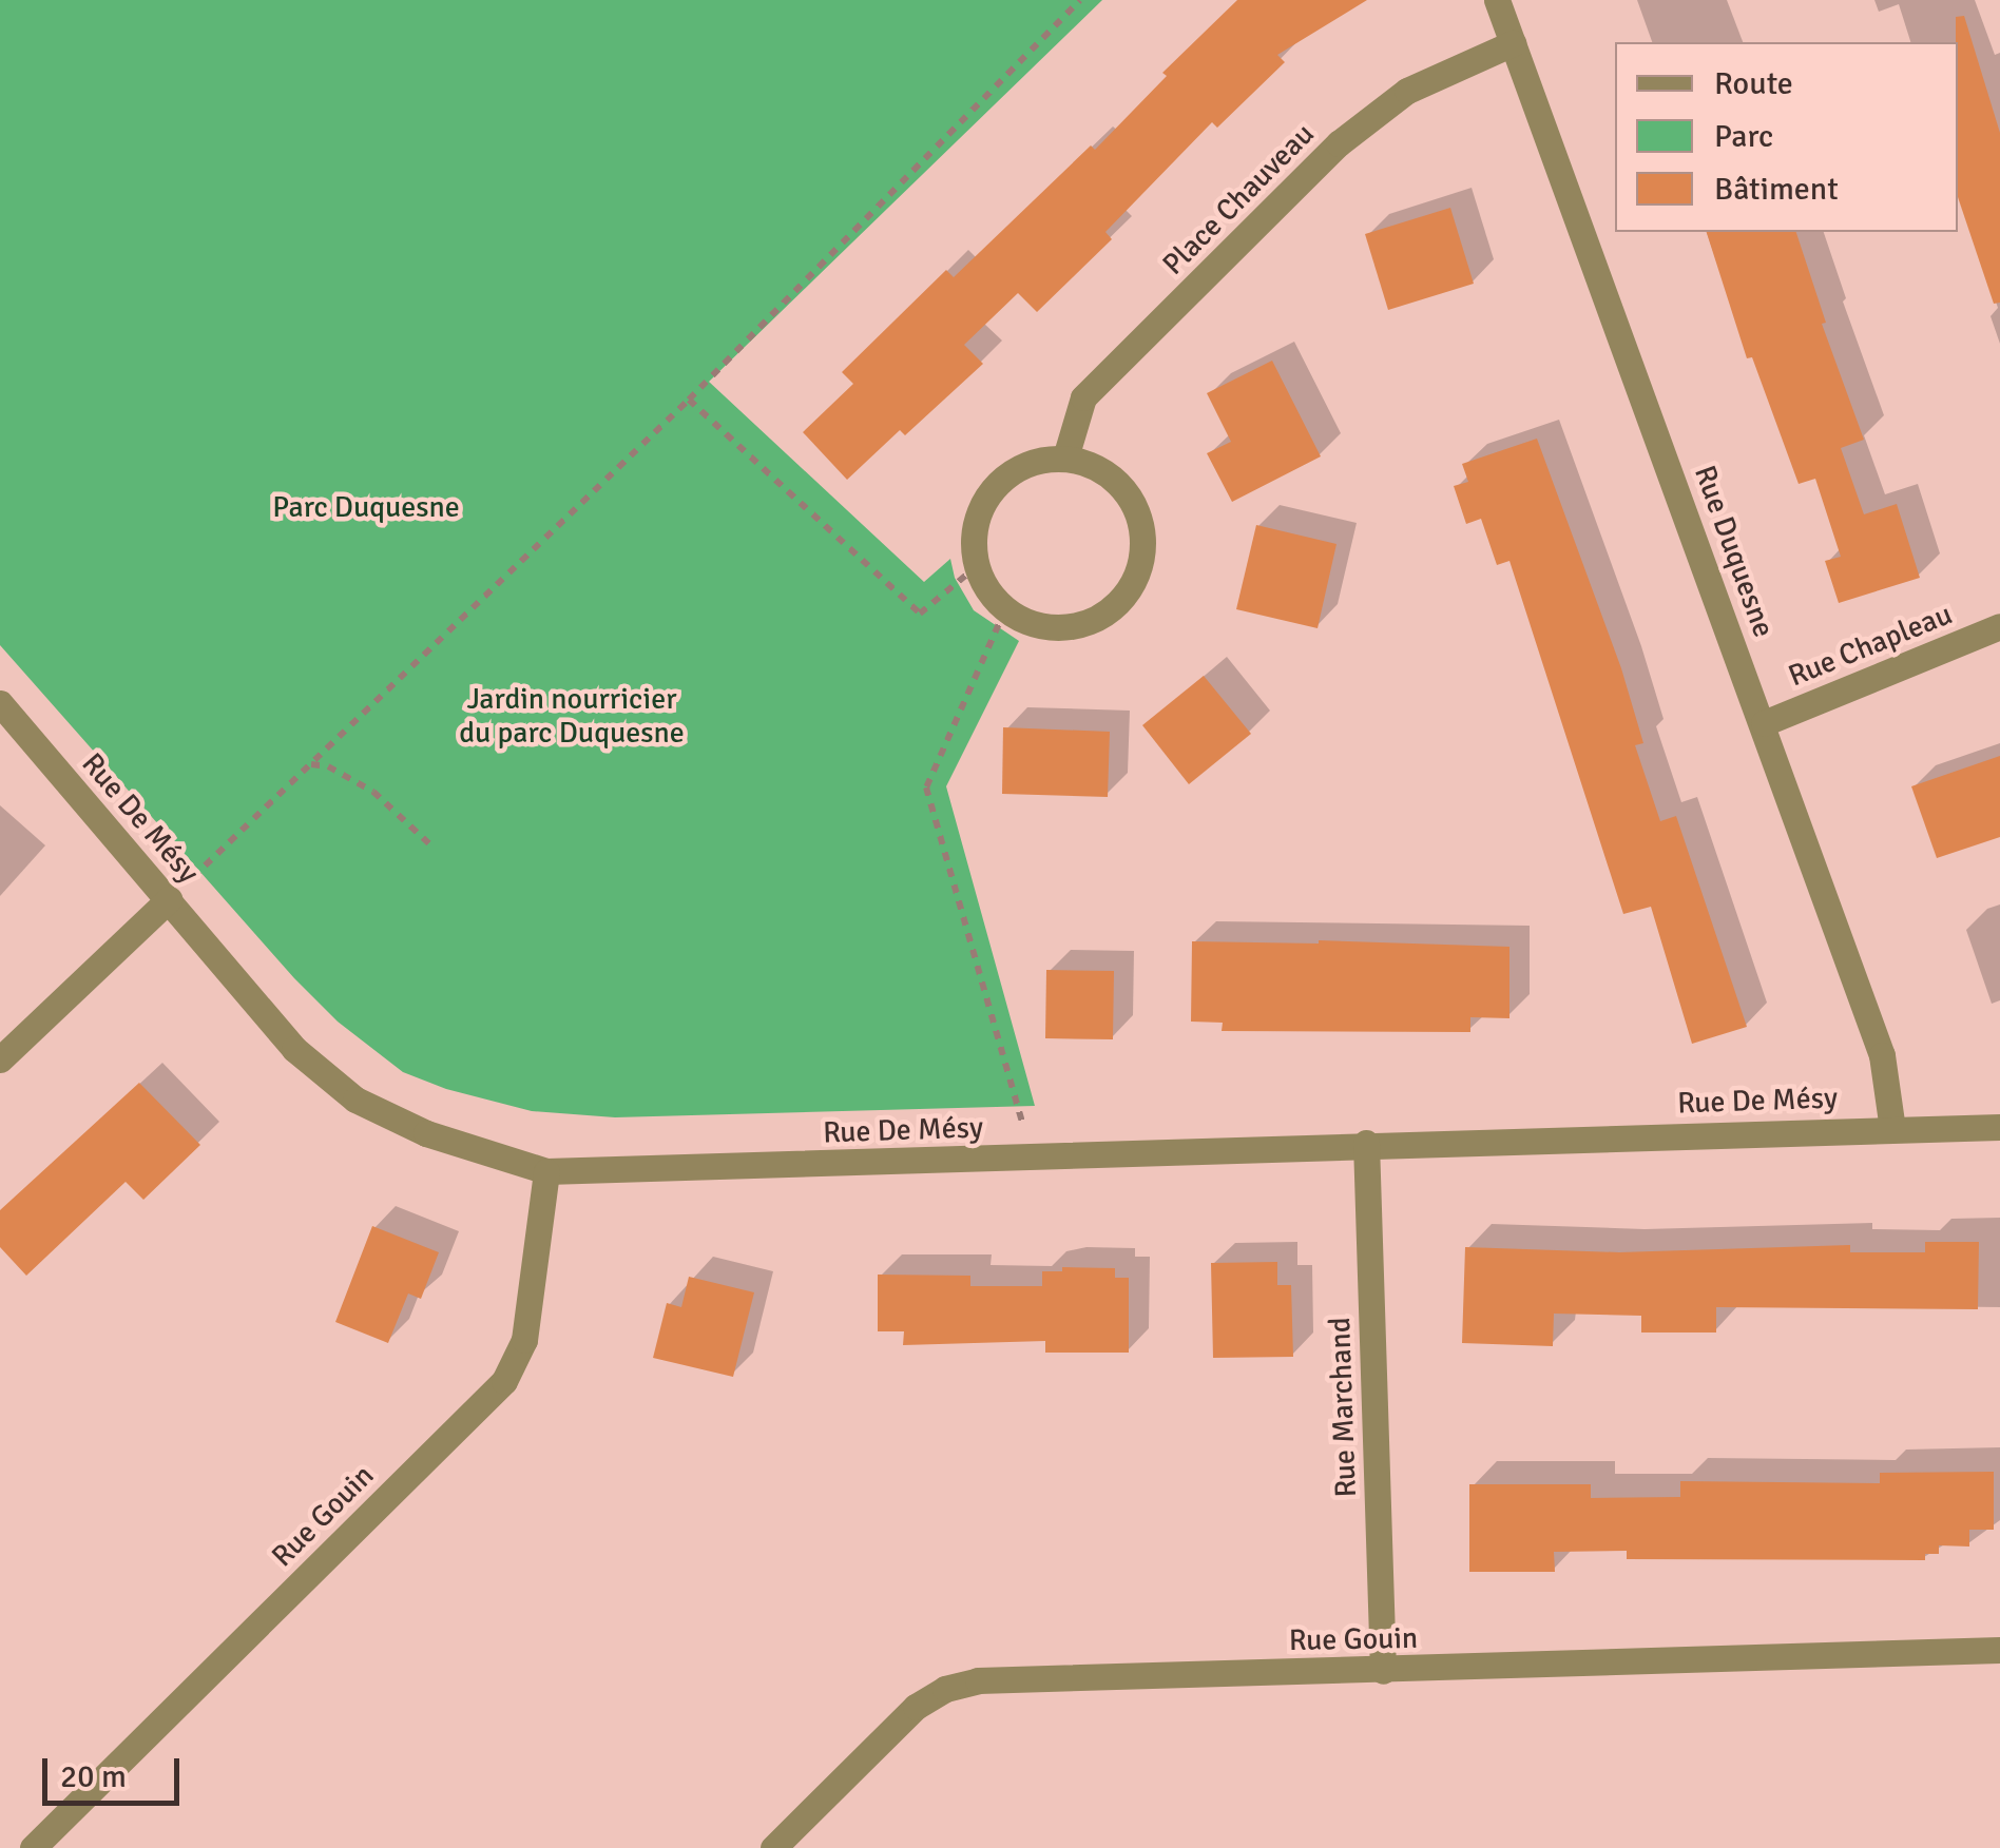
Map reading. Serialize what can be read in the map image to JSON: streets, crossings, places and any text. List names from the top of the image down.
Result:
{
  "streets": {
    "street": [
      "Place Chauveau",
      "Rue Duquesne",
      "Rue Chapleau",
      "Rue De Mésy",
      "Rue Marchand",
      "Rue Gouin"
    ]
  },
  "crossings": [
    ["Place Chauveau", "Rue Duquesne"],
    ["Rue Duquesne", "Rue Chapleau"],
    ["Rue Duquesne", "Rue De Mésy"],
    ["Rue De Mésy", "Rue Marchand"],
    ["Rue De Mésy", "Rue Gouin"],
    ["Rue Marchand", "Rue Gouin"]
  ],
  "parks": ["Parc Duquesne", "Jardin nourricier du parc Duquesne"],
  "legend": ["Route", "Parc", "Bâtiment"],
  "scale_bar": "20 m"
}
